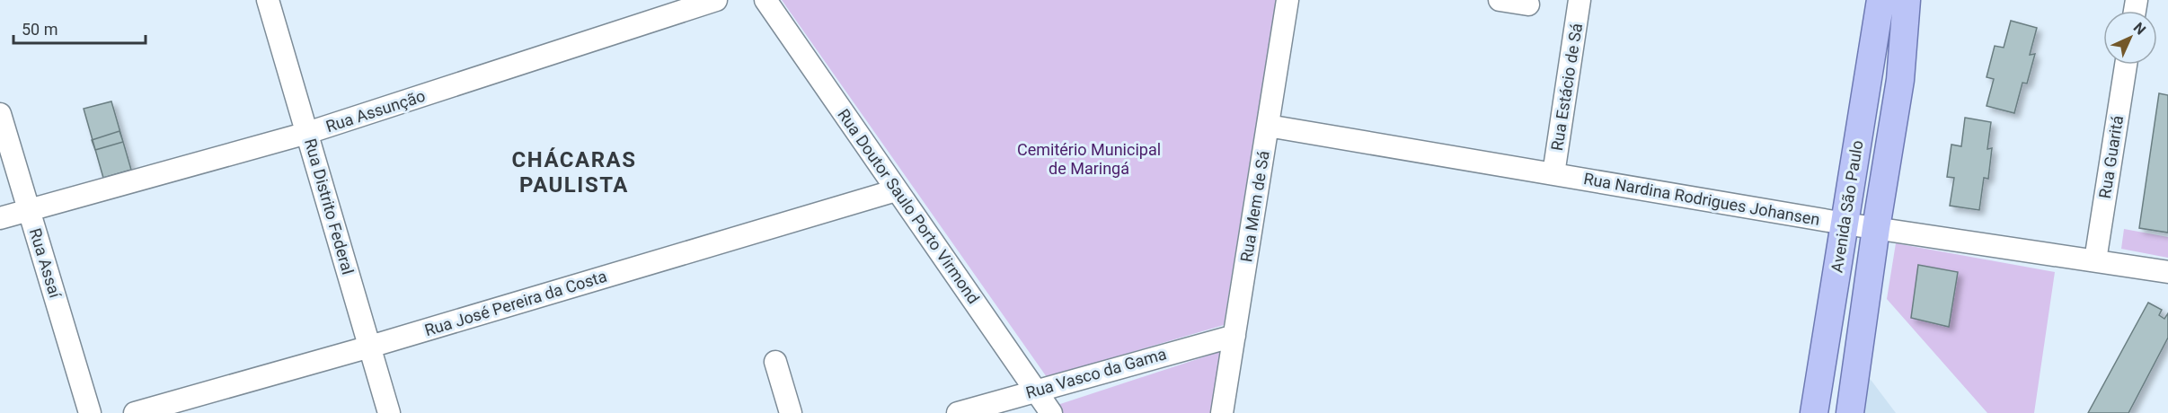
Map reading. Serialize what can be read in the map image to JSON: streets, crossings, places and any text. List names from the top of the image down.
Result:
{
  "streets": {
    "main road": ["Avenida São Paulo"],
    "street": [
      "Rua Estácio de Sá",
      "Rua Assunção",
      "Rua Guaritá",
      "Rua Nardina Rodrigues Johansen",
      "Rua Distrito Federal",
      "Rua Doutor Saulo Porto Virmond",
      "Rua Mem de Sá",
      "Rua Assaí",
      "Rua José Pereira da Costa",
      "Rua Vasco da Gama"
    ]
  },
  "crossings": [
    ["Rua Estácio de Sá", "Rua Nardina Rodrigues Johansen"],
    ["Rua Assunção", "Rua Distrito Federal"],
    ["Rua Assunção", "Rua Assaí"],
    ["Rua Guaritá", "Rua Nardina Rodrigues Johansen"],
    ["Rua Nardina Rodrigues Johansen", "Rua Mem de Sá"],
    ["Rua Nardina Rodrigues Johansen", "Avenida São Paulo"],
    ["Rua Distrito Federal", "Rua José Pereira da Costa"],
    ["Rua Doutor Saulo Porto Virmond", "Rua José Pereira da Costa"],
    ["Rua Doutor Saulo Porto Virmond", "Rua Vasco da Gama"],
    ["Rua Mem de Sá", "Rua Vasco da Gama"]
  ],
  "districts": ["CHÁCARAS PAULISTA"],
  "parks": ["Cemitério Municipal de Maringá"],
  "scale_bar": "50 m",
  "north": "top right"
}
